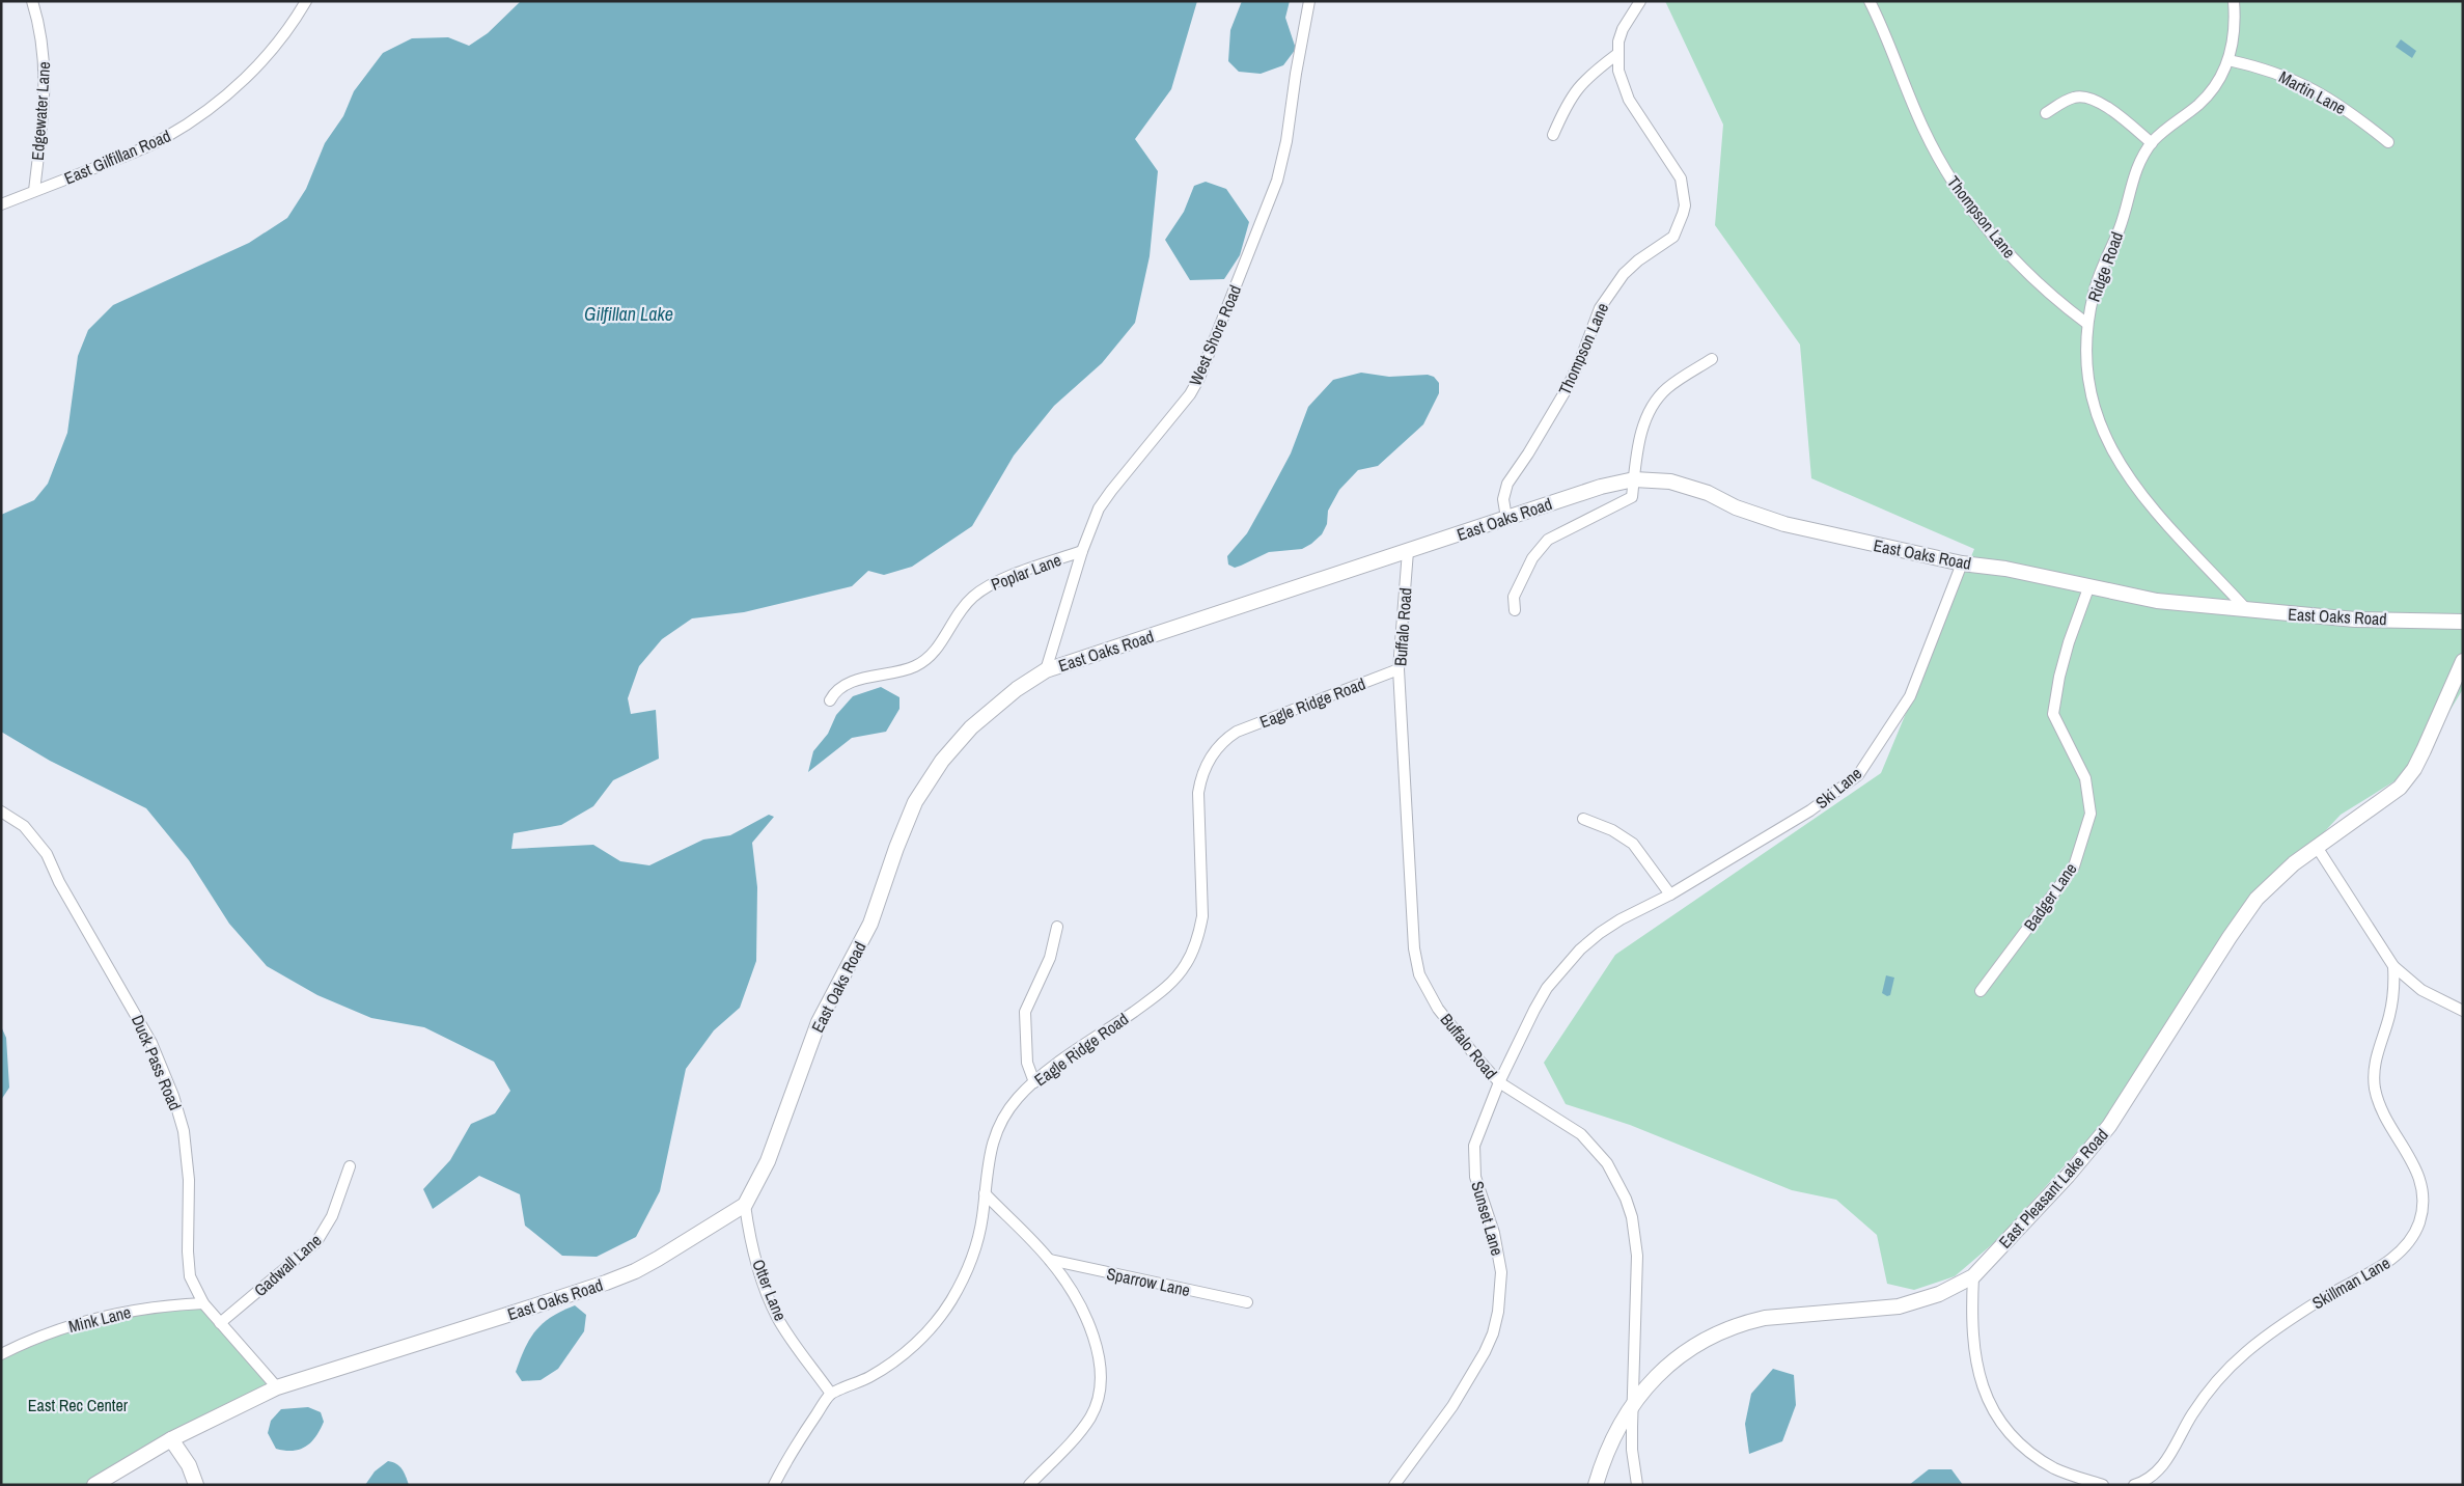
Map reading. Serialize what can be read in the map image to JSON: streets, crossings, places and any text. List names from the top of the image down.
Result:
{
  "streets": {
    "street": [
      "Martin Lane",
      "Edgewater Lane",
      "East Gilfillan Road",
      "Thompson Lane",
      "Ridge Road",
      "West Shore Road",
      "East Oaks Road",
      "Poplar Lane",
      "Buffalo Road",
      "Eagle Ridge Road",
      "Ski Lane",
      "Badger Lane",
      "Duck Pass Road",
      "East Pleasant Lake Road",
      "Sunset Lane",
      "Gadwall Lane",
      "Sparrow Lane",
      "Skillman Lane",
      "Otter Lane",
      "Mink Lane"
    ]
  },
  "crossings": [
    ["Martin Lane", "Ridge Road"],
    ["Edgewater Lane", "East Gilfillan Road"],
    ["Thompson Lane", "Ridge Road"],
    ["Thompson Lane", "East Oaks Road"],
    ["Ridge Road", "East Oaks Road"],
    ["West Shore Road", "East Oaks Road"],
    ["West Shore Road", "Poplar Lane"],
    ["East Oaks Road", "Buffalo Road"],
    ["East Oaks Road", "Ski Lane"],
    ["East Oaks Road", "Badger Lane"],
    ["East Oaks Road", "Duck Pass Road"],
    ["East Oaks Road", "Otter Lane"],
    ["Buffalo Road", "Eagle Ridge Road"],
    ["Buffalo Road", "Ski Lane"],
    ["Buffalo Road", "East Pleasant Lake Road"],
    ["Buffalo Road", "Sunset Lane"],
    ["Eagle Ridge Road", "Otter Lane"],
    ["Ski Lane", "Sunset Lane"],
    ["Duck Pass Road", "Gadwall Lane"],
    ["Duck Pass Road", "Mink Lane"]
  ],
  "water": ["Gilfillan Lake"],
  "parks": ["East Rec Center"]
}
